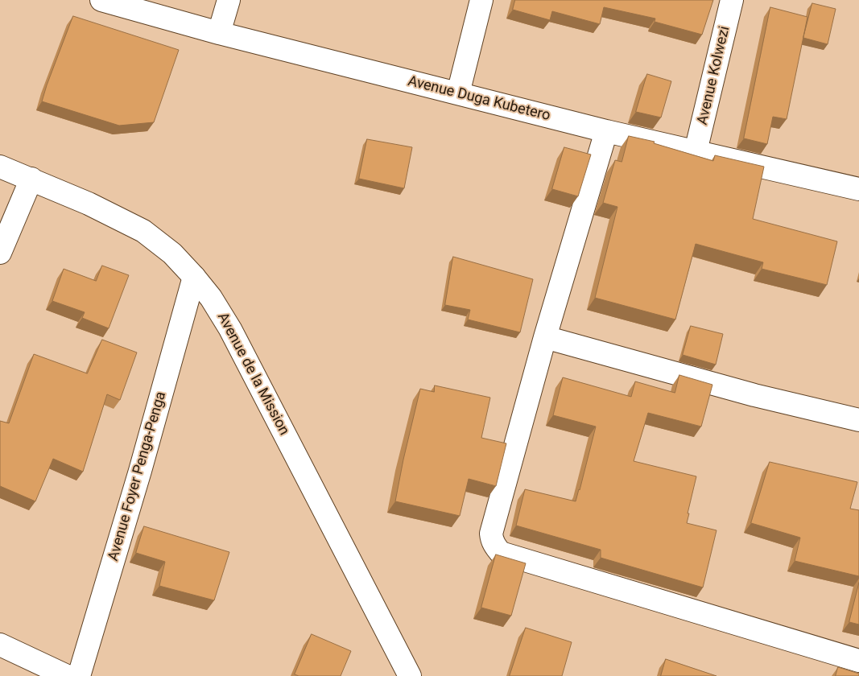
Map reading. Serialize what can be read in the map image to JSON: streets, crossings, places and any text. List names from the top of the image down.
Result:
{
  "streets": {
    "street": [
      "Avenue Kolwezi",
      "Avenue Duga Kubetero",
      "Avenue de la Mission",
      "Avenue Foyer Penga-Penga"
    ]
  },
  "crossings": [
    ["Avenue Kolwezi", "Avenue Duga Kubetero"],
    ["Avenue de la Mission", "Avenue Foyer Penga-Penga"]
  ]
}
